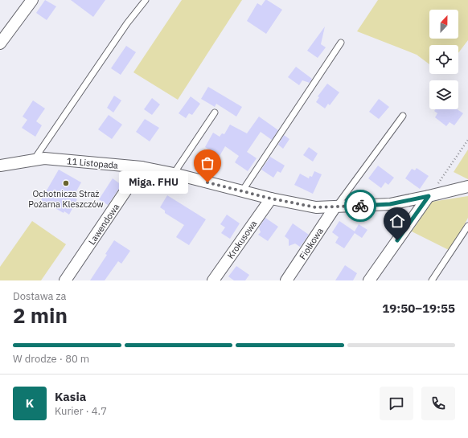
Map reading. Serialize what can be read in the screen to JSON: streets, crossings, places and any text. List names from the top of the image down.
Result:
{
  "streets": {
    "street": [
      "11 Listopada",
      "Lawendowa",
      "Krokusowa",
      "Fiołkowa"
    ]
  },
  "crossings": [
    ["11 Listopada", "Lawendowa"],
    ["11 Listopada", "Krokusowa"],
    ["11 Listopada", "Fiołkowa"]
  ],
  "places": ["Miga. FHU", "Ochotnicza Straż Pożarna Kleszczów"],
  "north": "top",
  "page": {
    "bubble": "Miga. FHU",
    "heading": ["2 min", "Dostawa za", "19:50–19:55"],
    "panel": ["Kasia", "Kurier · 4.7"],
    "bar": "W drodze · 80 m",
    "round": "K"
  }
}
